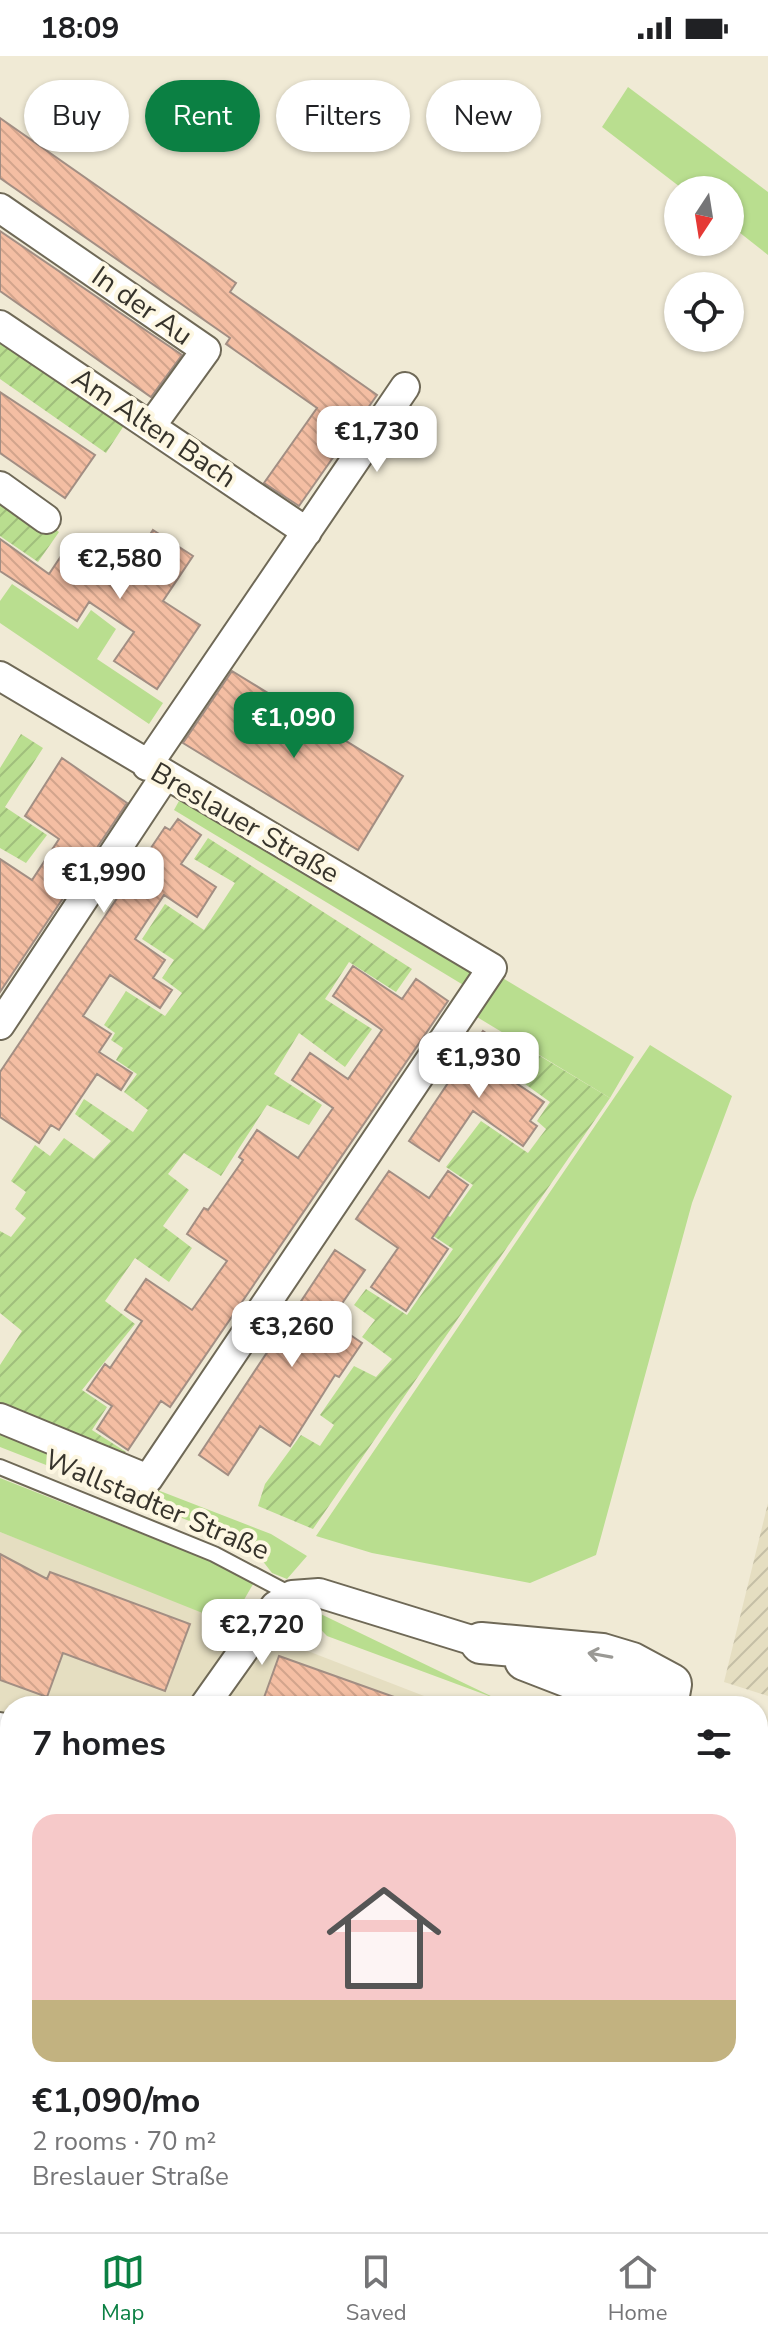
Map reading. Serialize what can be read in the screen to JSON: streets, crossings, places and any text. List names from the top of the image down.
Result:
{
  "streets": {
    "street": ["In der Au", "Am Alten Bach", "Breslauer Straße"],
    "lane": ["Wallstadter Straße"]
  },
  "crossings": [
    ["In der Au", "Am Alten Bach"]
  ],
  "north": "bottom",
  "page": {
    "status": "18:09",
    "chip": [
      "Buy",
      "Rent",
      "Filters",
      "New"
    ],
    "price": [
      "€1,730",
      "€2,580",
      "€1,090",
      "€1,990",
      "€1,930",
      "€3,260",
      "€2,720"
    ],
    "heading": "7 homes",
    "list": [
      {
        "name": "€1,090/mo",
        "note": "2 rooms · 70 m² · Breslauer Straße"
      }
    ],
    "tabs": ["Map", "Saved", "Home"]
  }
}
